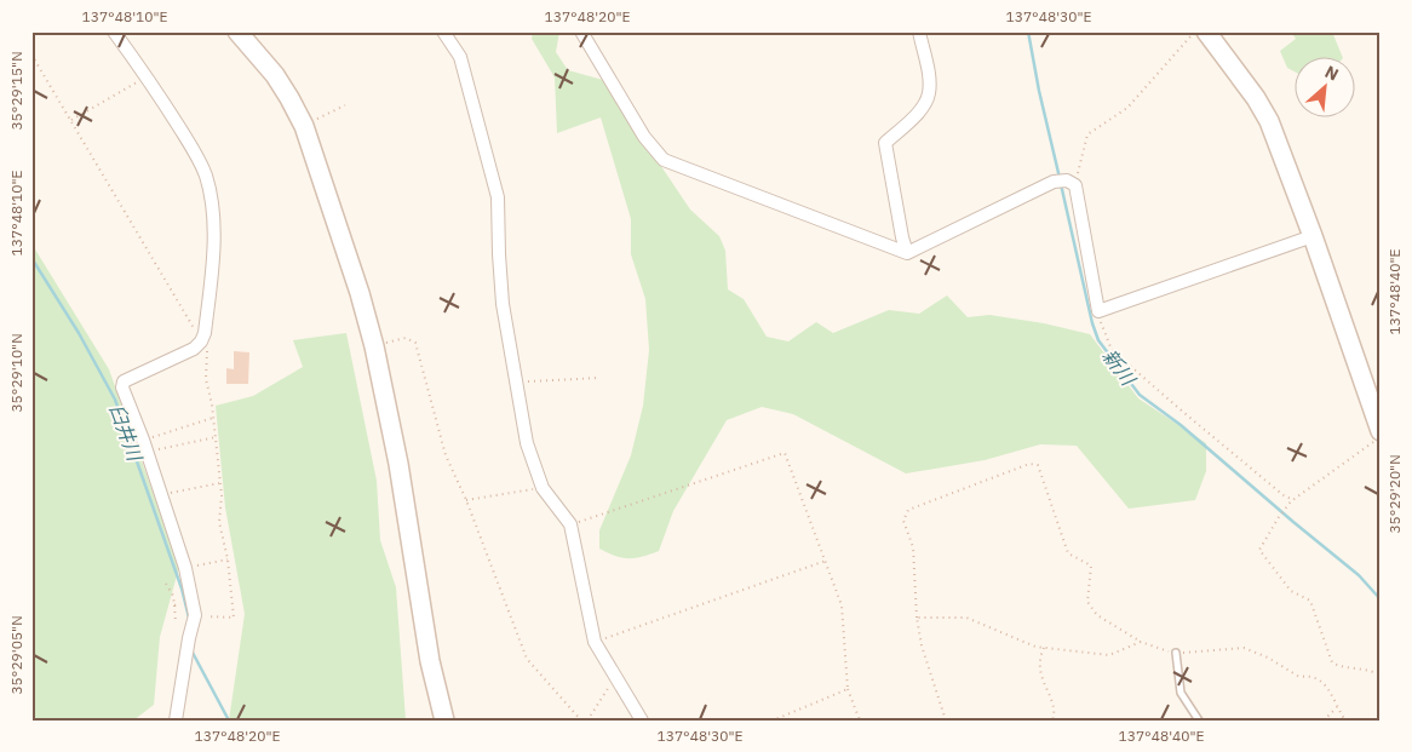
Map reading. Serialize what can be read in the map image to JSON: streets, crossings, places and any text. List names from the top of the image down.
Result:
{
  "water": ["新川", "臼井川"],
  "north": "top right",
  "coordinates": [
    "137°48'10\"E",
    "137°48'20\"E",
    "137°48'30\"E",
    "35°29'15\"N",
    "137°48'40\"E",
    "35°29'10\"N",
    "35°29'20\"N",
    "35°29'05\"N"
  ]
}
